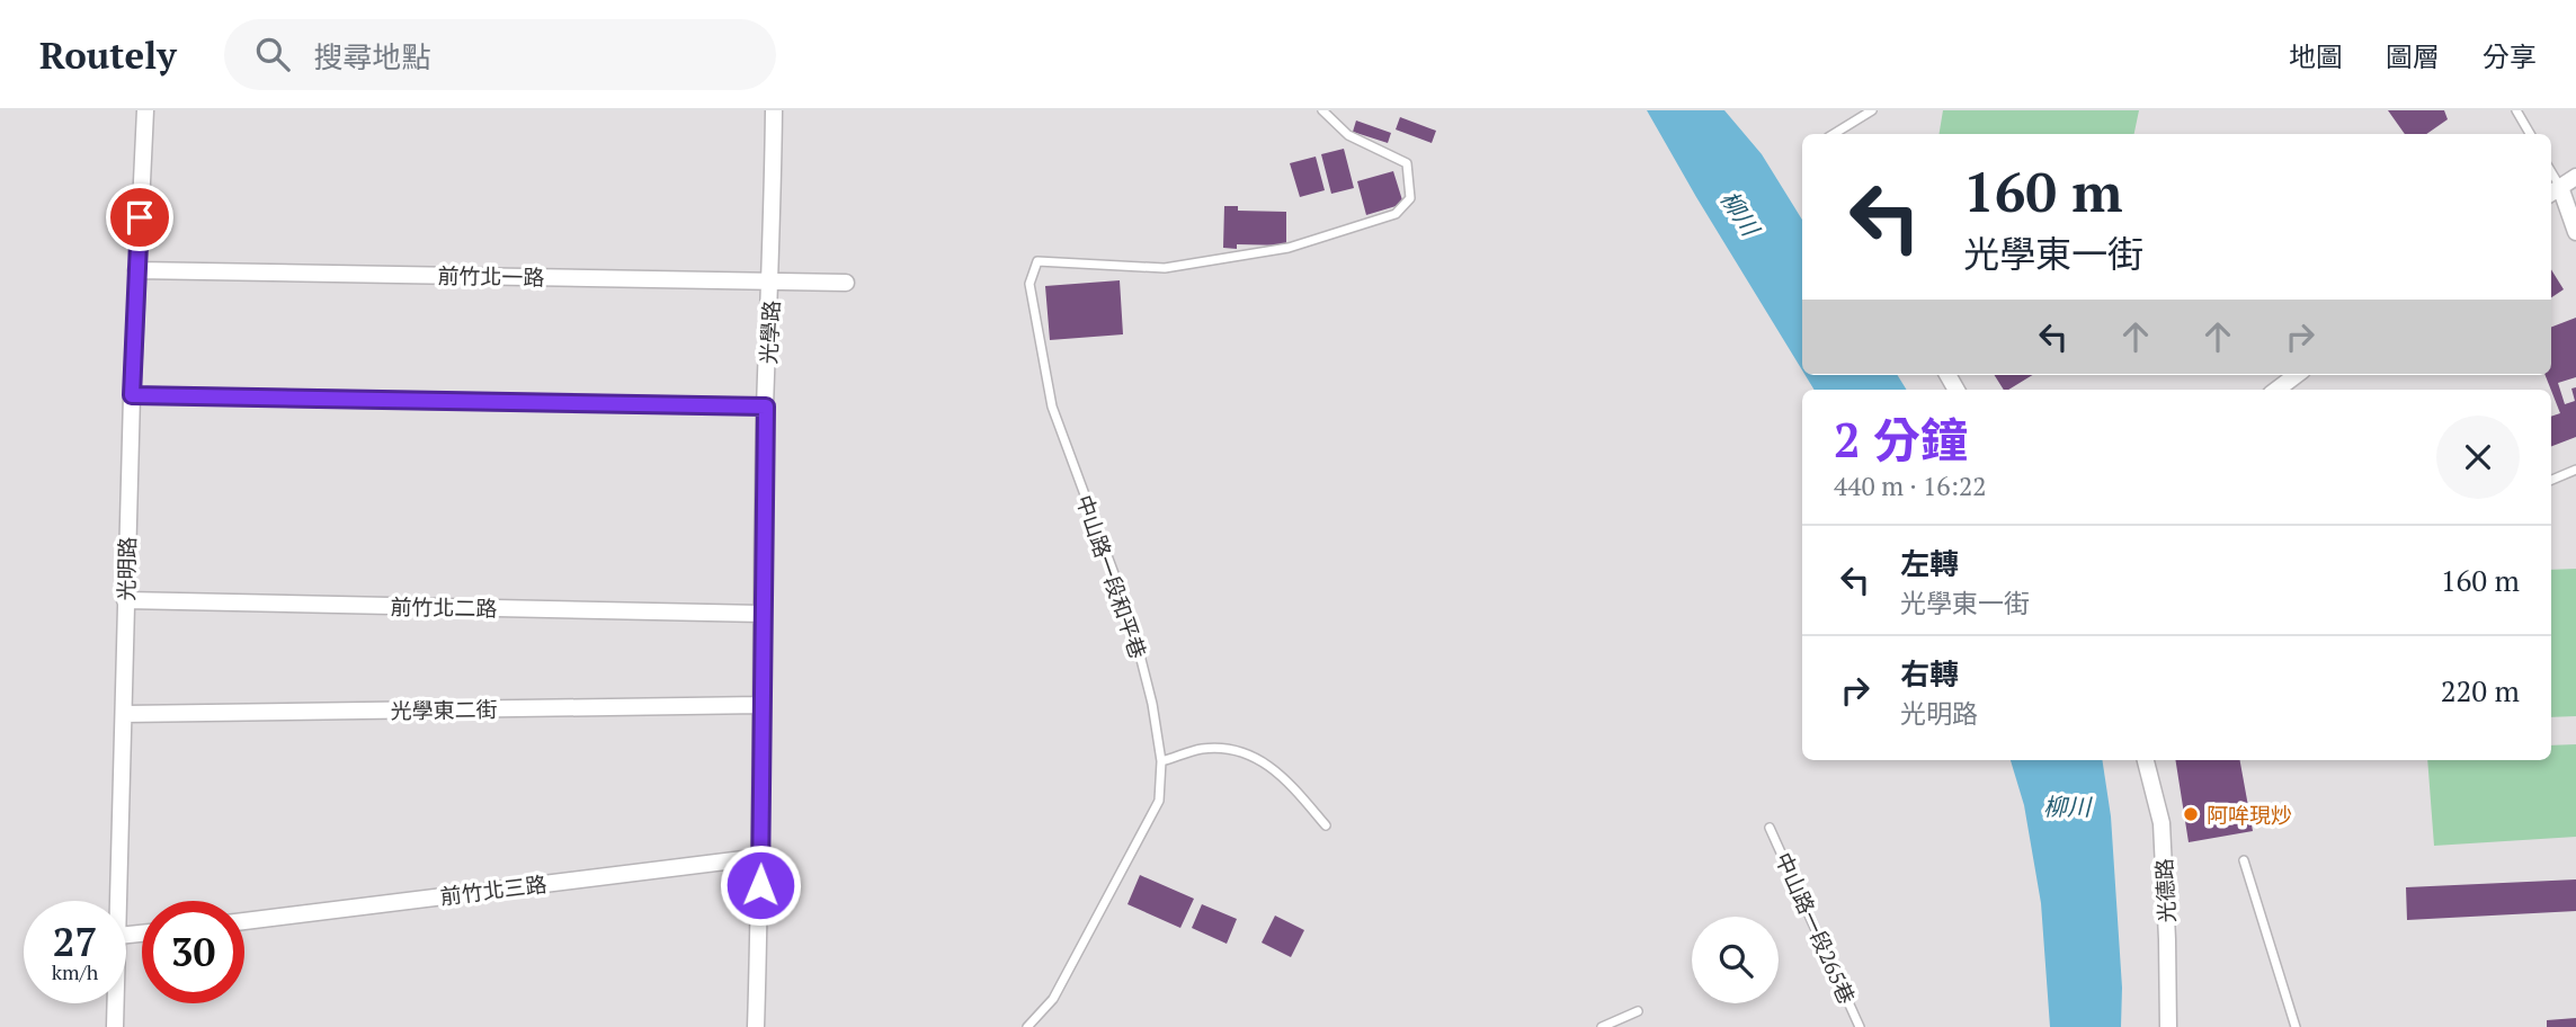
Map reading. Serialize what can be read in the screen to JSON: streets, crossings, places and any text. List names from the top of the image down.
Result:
{
  "streets": {
    "street": [
      "前竹北一路",
      "光學路",
      "光明路",
      "前竹北二路",
      "光學東二街",
      "前竹北三路",
      "光德路"
    ],
    "lane": ["中山路一段和平巷", "中山路一段265巷"]
  },
  "crossings": [
    ["前竹北一路", "光學路"],
    ["前竹北一路", "光明路"],
    ["光學路", "前竹北二路"],
    ["光學路", "光學東二街"],
    ["光學路", "前竹北三路"],
    ["光明路", "前竹北二路"],
    ["光明路", "光學東二街"]
  ],
  "water": ["柳川"],
  "places": ["阿哞現炒"],
  "page": {
    "header": "Routely",
    "search": "搜尋地點",
    "nav": ["地圖", "圖層", "分享"],
    "turn": ["160 m", "光學東一街"],
    "heading": ["2 分鐘", "440 m · 16:22"],
    "list": [
      {
        "name": "左轉",
        "note": "光學東一街",
        "value": "160 m"
      },
      {
        "name": "右轉",
        "note": "光明路",
        "value": "220 m"
      }
    ],
    "speed": "27 km/h",
    "limit": "30"
  }
}
